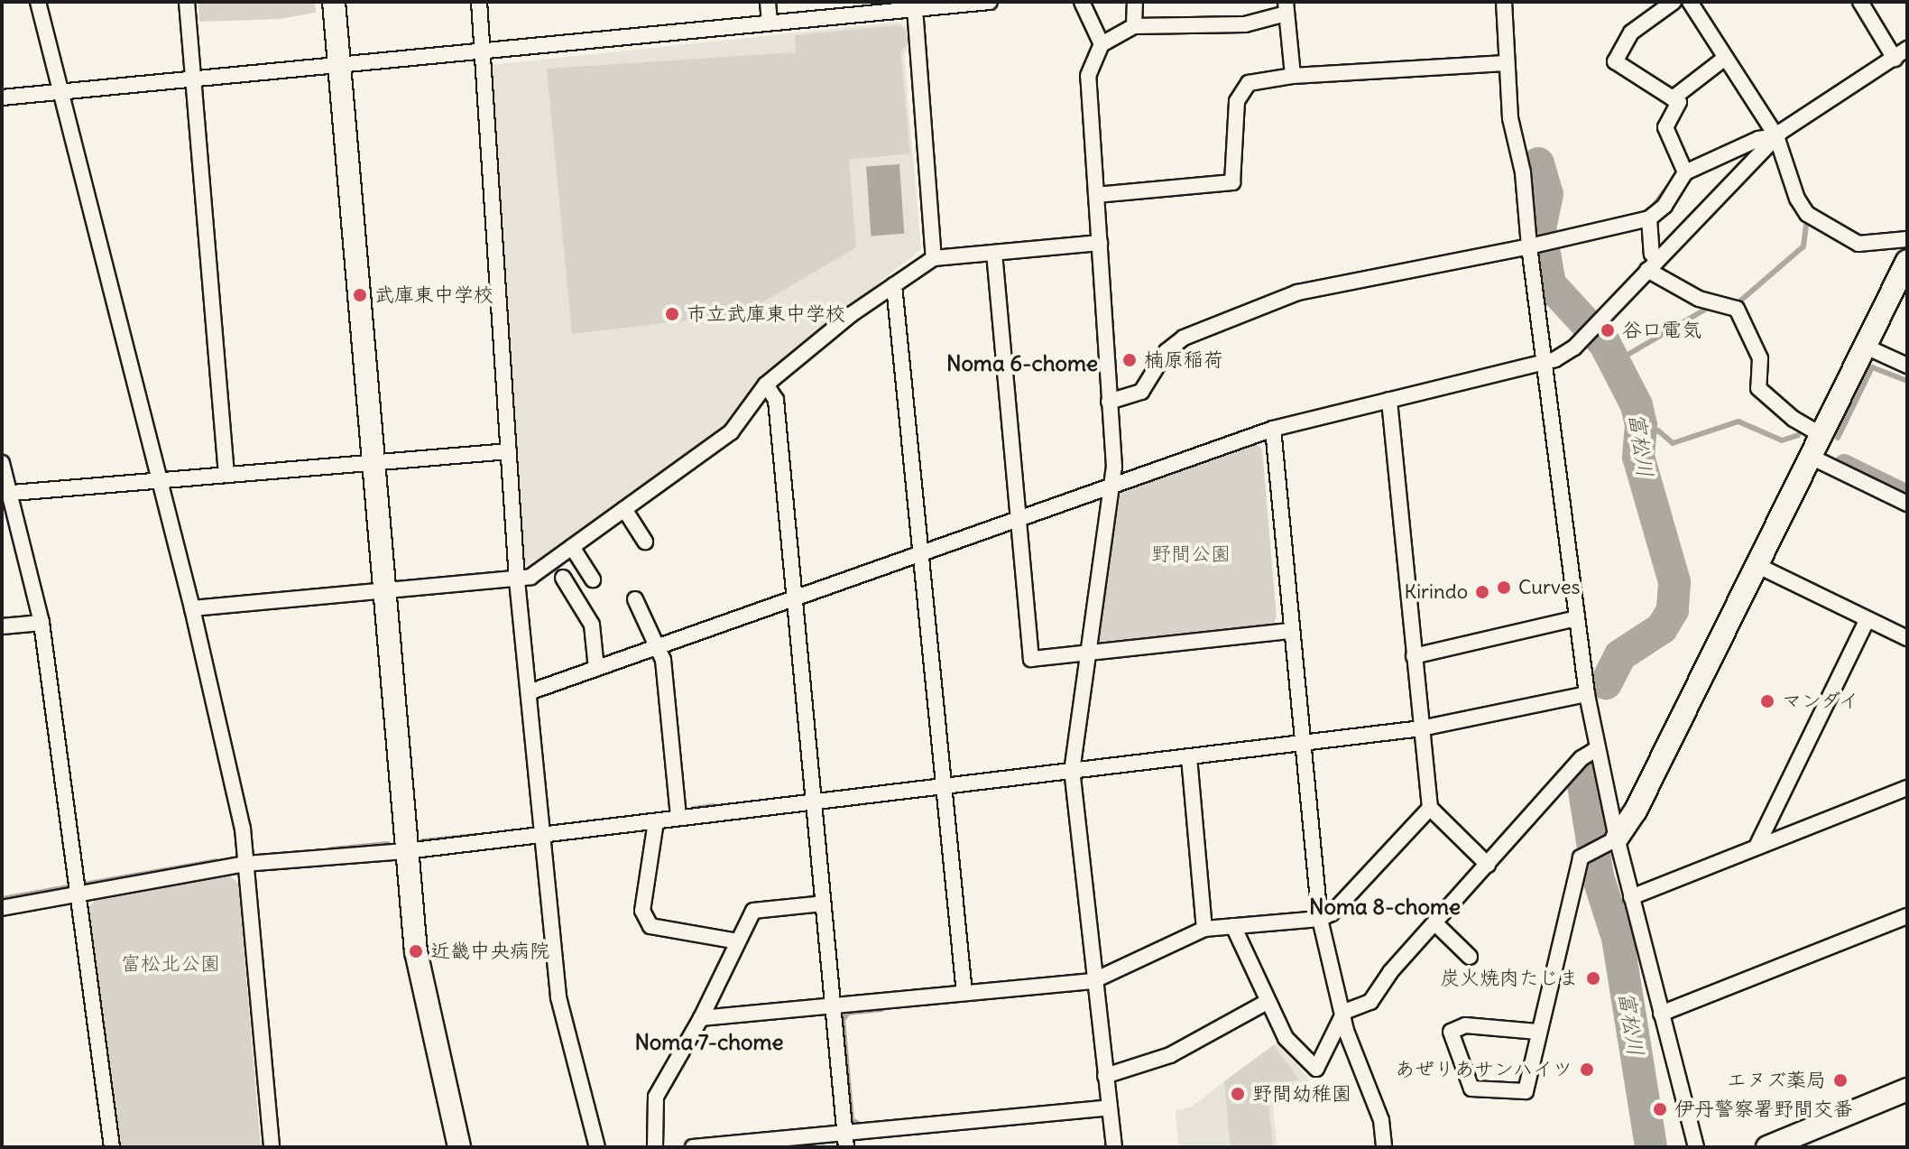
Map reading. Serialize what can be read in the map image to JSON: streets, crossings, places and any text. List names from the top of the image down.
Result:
{
  "districts": ["Noma 6-chome", "Noma 8-chome", "Noma 7-chome"],
  "water": ["富松川"],
  "parks": ["野間公園", "富松北公園"],
  "places": [
    "武庫東中学校",
    "市立武庫東中学校",
    "谷口電気",
    "楠原稲荷",
    "Curves",
    "Kirindo",
    "マンダイ",
    "近畿中央病院",
    "炭火焼肉たじま",
    "あぜりあサンハイツ",
    "エヌズ薬局",
    "野間幼稚園",
    "伊丹警察署野間交番"
  ]
}
